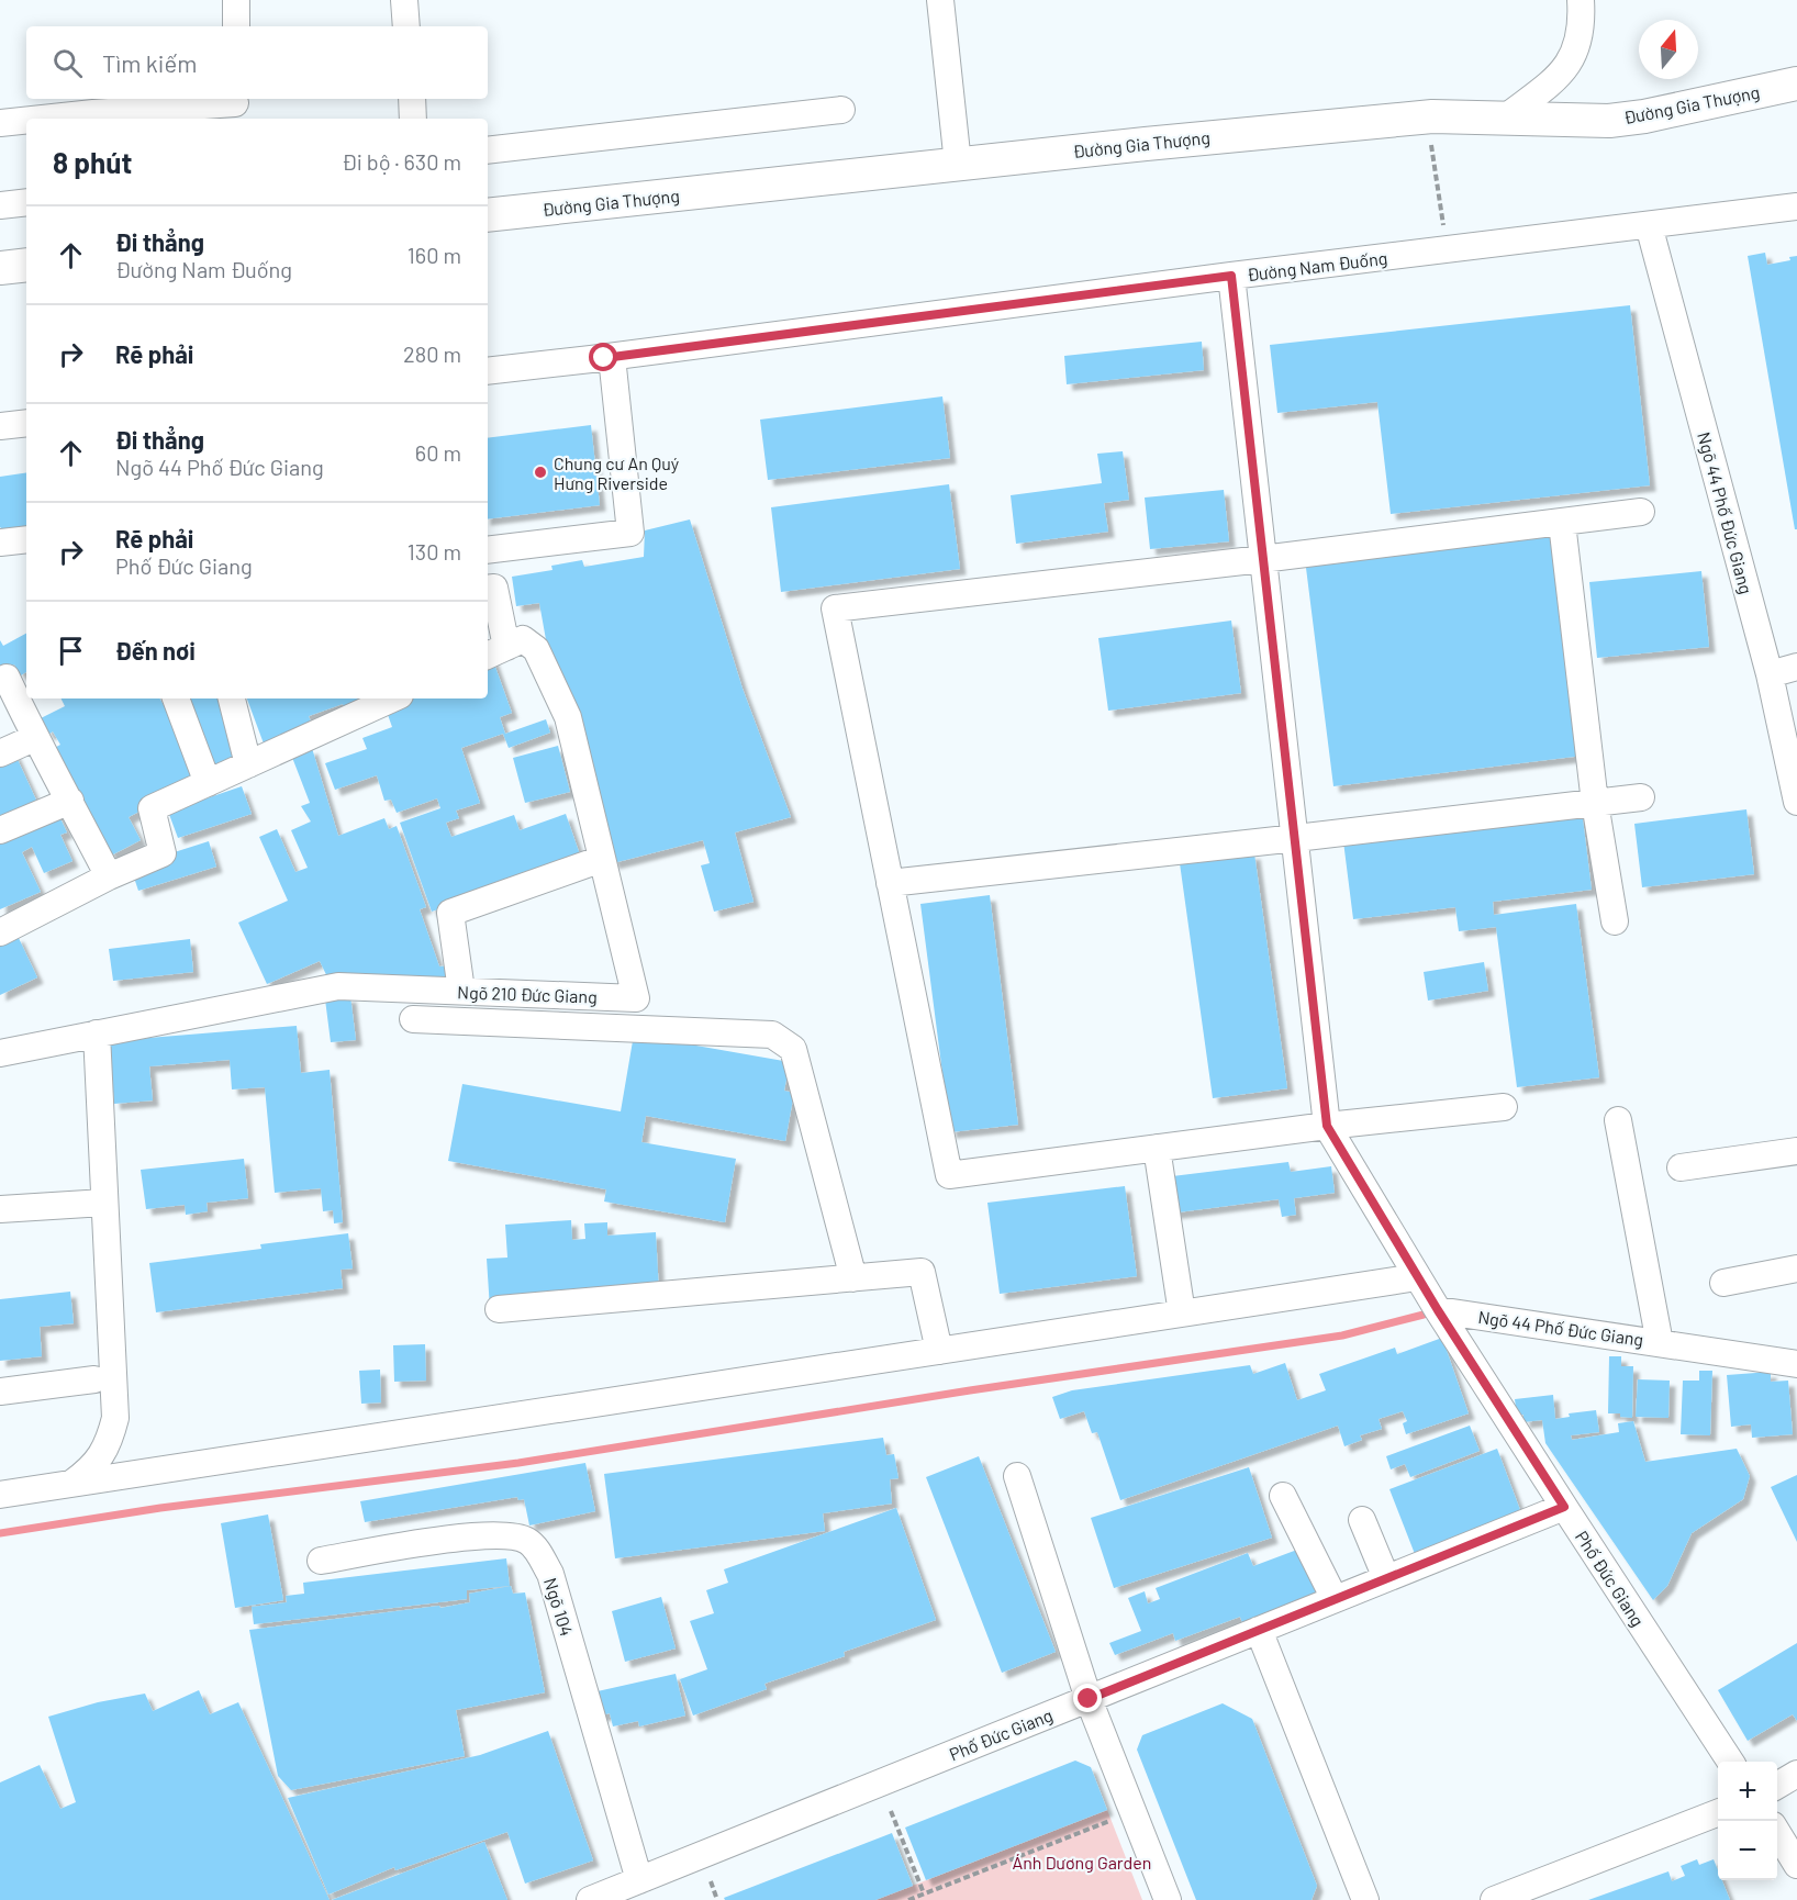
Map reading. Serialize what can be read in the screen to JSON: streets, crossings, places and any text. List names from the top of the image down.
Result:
{
  "streets": {
    "main road": ["Đường Gia Thượng"],
    "street": [
      "Đường Nam Đuống",
      "Ngõ 44 Phố Đức Giang",
      "Ngõ 210 Đức Giang",
      "Phố Đức Giang",
      "Ngõ 104"
    ]
  },
  "crossings": [
    ["Đường Nam Đuống", "Ngõ 44 Phố Đức Giang"],
    ["Ngõ 44 Phố Đức Giang", "Phố Đức Giang"],
    ["Phố Đức Giang", "Ngõ 104"]
  ],
  "parks": ["Ánh Dương Garden"],
  "places": ["Chung cư An Quý Hưng Riverside"],
  "north": "top",
  "page": {
    "search": "Tìm kiếm",
    "heading": ["8 phút", "Đi bộ · 630 m"],
    "list": [
      ["Đi thẳng", "Đường Nam Đuống", "160 m"],
      ["Rẽ phải", "280 m"],
      ["Đi thẳng", "Ngõ 44 Phố Đức Giang", "60 m"],
      ["Rẽ phải", "Phố Đức Giang", "130 m"],
      "Đến nơi"
    ],
    "map_buttons": ["+", "−"]
  }
}
